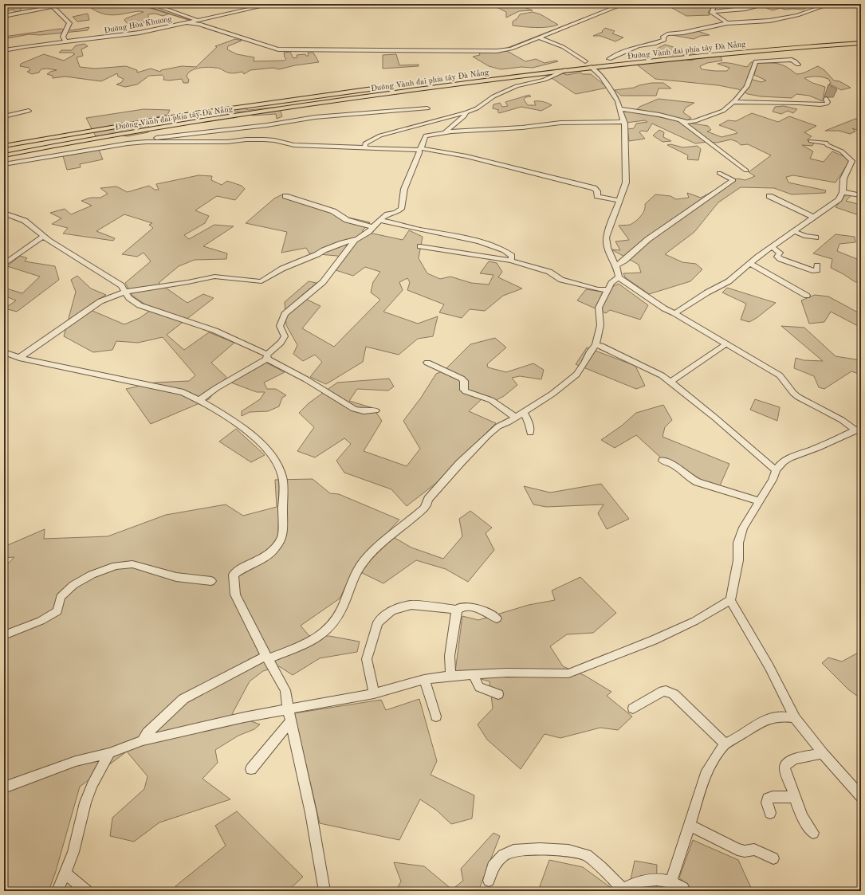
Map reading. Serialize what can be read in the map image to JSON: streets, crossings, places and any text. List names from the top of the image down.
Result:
{
  "streets": {
    "main road": ["Đường Vành đai phía tây Đà Nẵng"],
    "street": ["Đường Hòa Khương"]
  }
}
